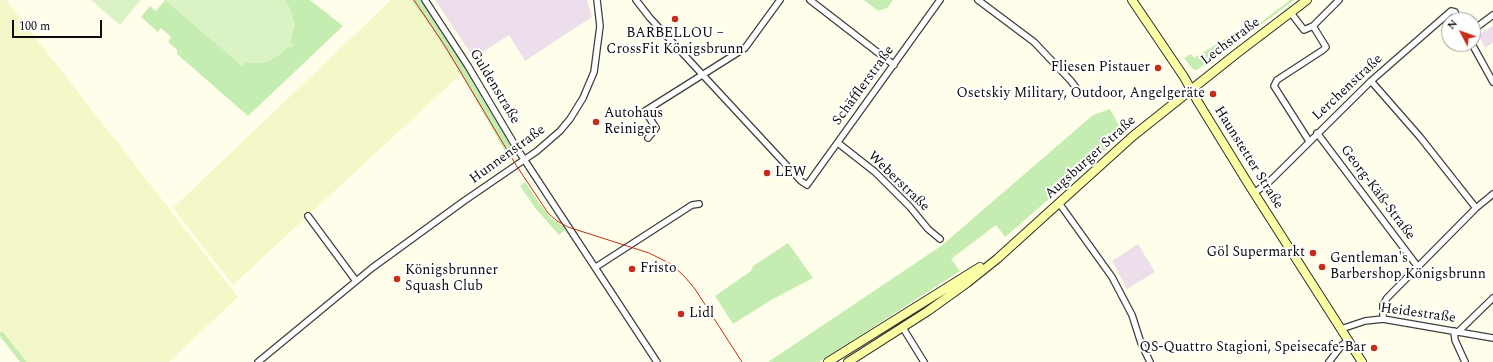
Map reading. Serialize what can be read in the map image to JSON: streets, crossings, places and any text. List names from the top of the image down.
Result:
{
  "streets": {
    "street": [
      "Lechstraße",
      "Schäfflerstraße",
      "Guldenstraße",
      "Lerchenstraße",
      "Hunnenstraße",
      "Augsburger Straße",
      "Haunstetter Straße",
      "Weberstraße",
      "Georg-Käß-Straße",
      "Heidestraße"
    ]
  },
  "crossings": [
    ["Lechstraße", "Augsburger Straße"],
    ["Lechstraße", "Haunstetter Straße"],
    ["Schäfflerstraße", "Weberstraße"],
    ["Guldenstraße", "Hunnenstraße"],
    ["Lerchenstraße", "Haunstetter Straße"],
    ["Lerchenstraße", "Georg-Käß-Straße"],
    ["Augsburger Straße", "Haunstetter Straße"],
    ["Haunstetter Straße", "Heidestraße"]
  ],
  "places": [
    "BARBELLOU – CrossFit Königsbrunn",
    "Fliesen Pistauer",
    "Osetskiy Military, Outdoor, Angelgeräte",
    "Autohaus Reiniger",
    "LEW",
    "Göl Supermarkt",
    "Gentleman's Barbershop Königsbrunn",
    "Fristo",
    "Königsbrunner Squash Club",
    "Lidl",
    "QS-Quattro Stagioni, Speisecafe-Bar"
  ],
  "scale_bar": "100 m",
  "north": "top left"
}
